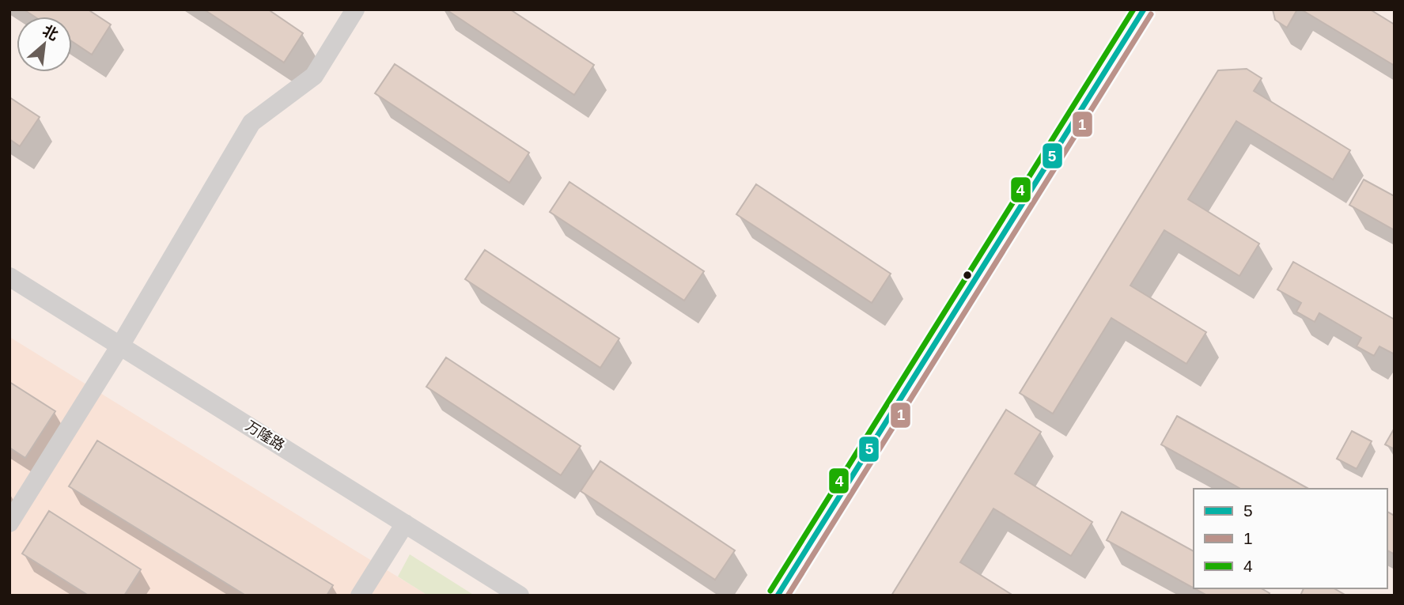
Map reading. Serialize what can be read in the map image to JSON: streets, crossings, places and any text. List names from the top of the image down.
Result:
{
  "streets": {
    "street": ["万隆路"]
  },
  "lines": ["transit line 5", "transit line 4", "transit line 1"],
  "legend": ["5", "1", "4"],
  "north": "top right"
}
